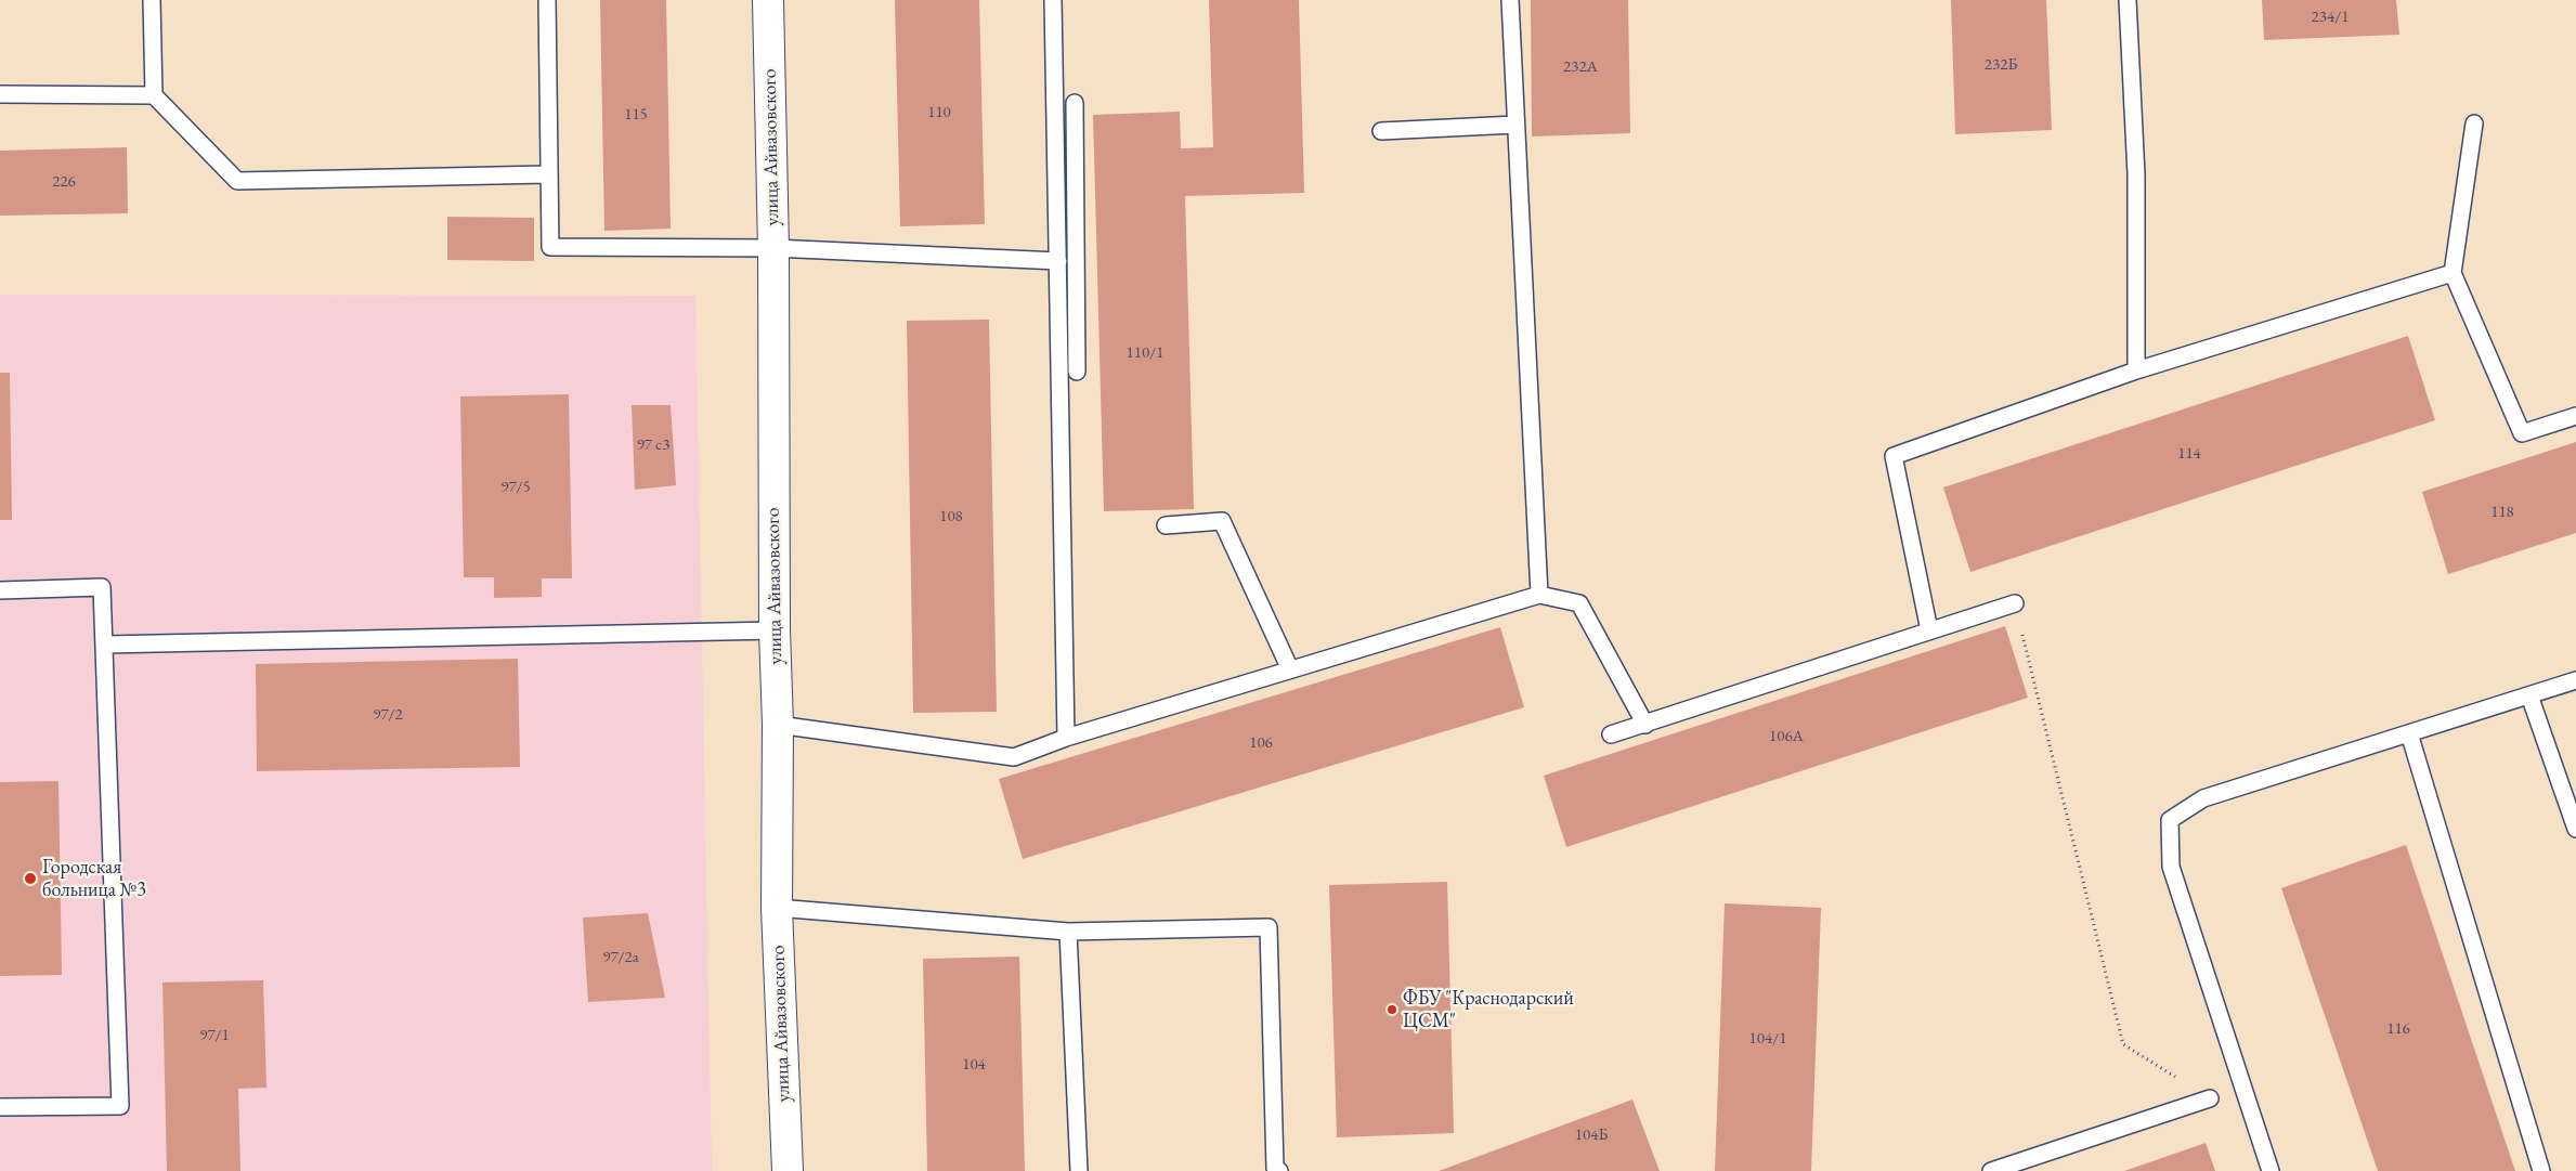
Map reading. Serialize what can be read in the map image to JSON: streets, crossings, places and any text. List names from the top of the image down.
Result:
{
  "streets": {
    "street": ["улица Айвазовского"]
  },
  "places": ["Городская больница №3", "ФБУ \"Краснодарский ЦСМ\""],
  "house_numbers": [
    "234/1",
    "232Б",
    "232А",
    "110",
    "115",
    "226",
    "110/1",
    "97 с3",
    "114",
    "97/5",
    "118",
    "108",
    "97/2",
    "106А",
    "106",
    "97/2а",
    "116",
    "97/1",
    "104/1",
    "104",
    "104Б"
  ]
}
